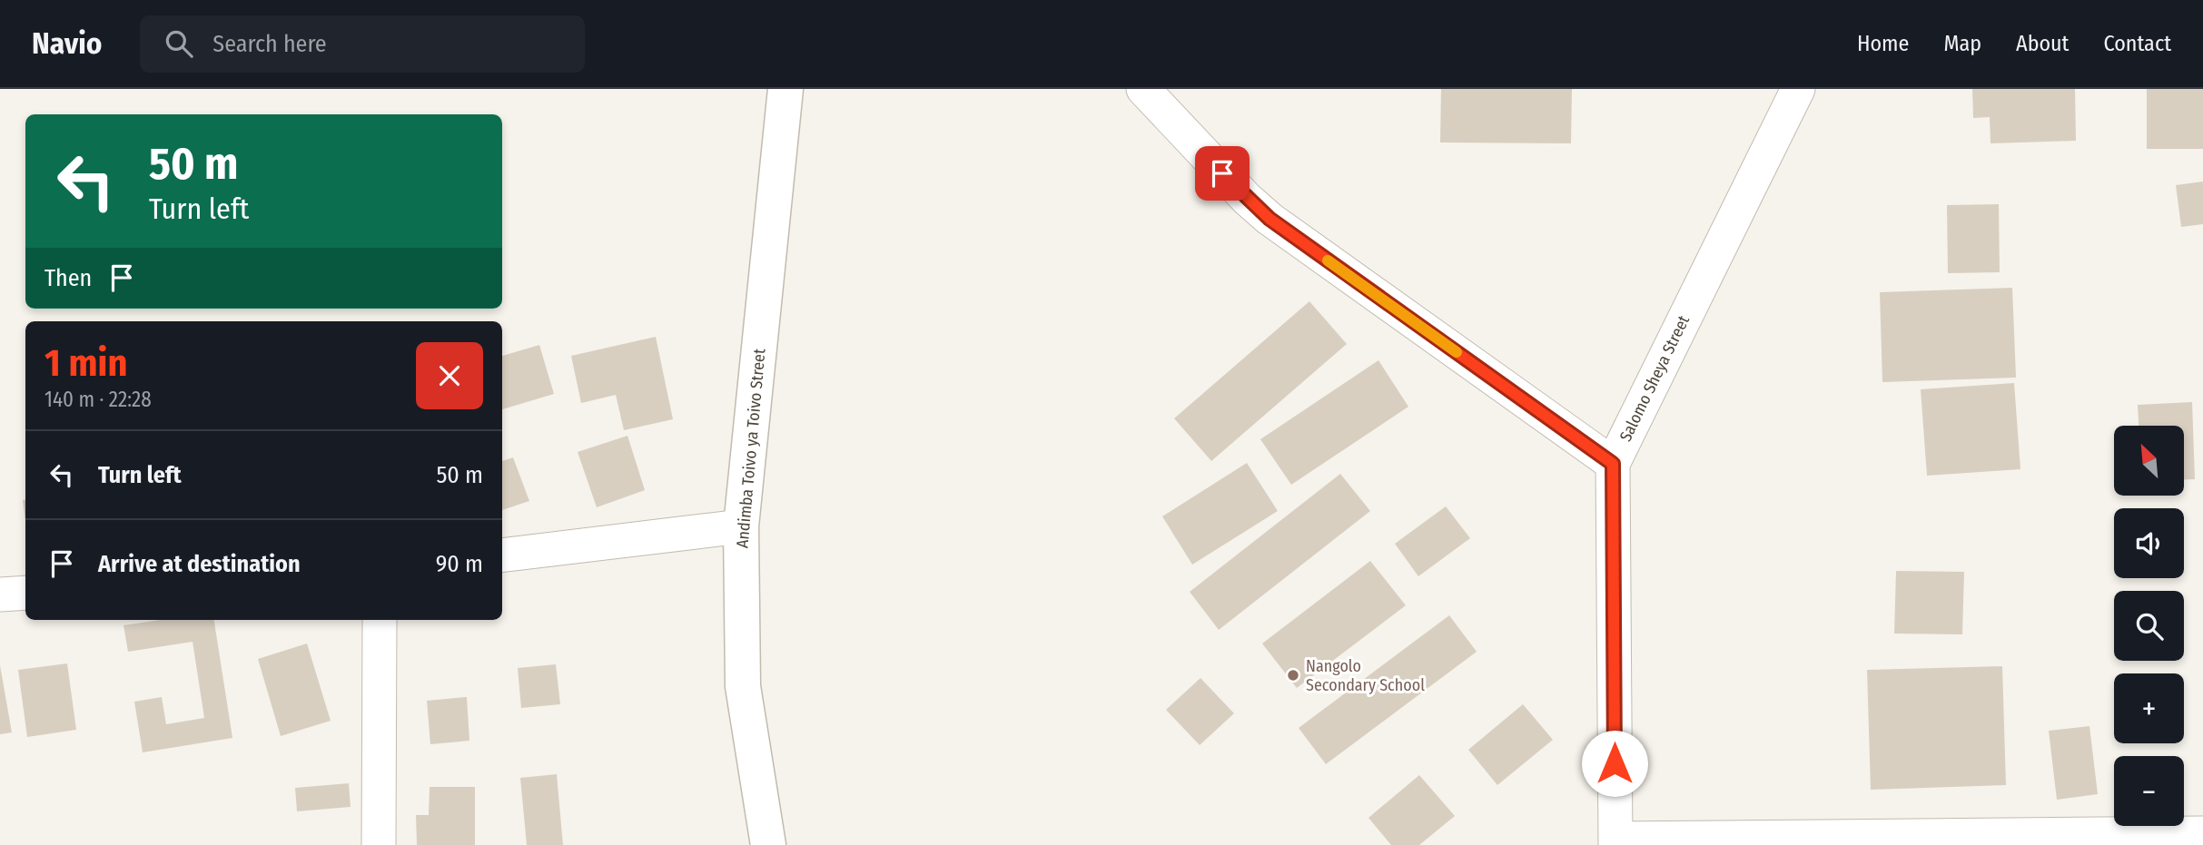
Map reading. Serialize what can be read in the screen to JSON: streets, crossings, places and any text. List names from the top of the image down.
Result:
{
  "streets": {
    "street": ["Salomo Sheya Street", "Andimba Toivo ya Toivo Street"]
  },
  "places": ["Nangolo Secondary School"],
  "north": "top left",
  "page": {
    "header": "Navio",
    "search": "Search here",
    "nav": [
      "Home",
      "Map",
      "About",
      "Contact"
    ],
    "turn": ["50 m", "Turn left"],
    "then": "Then",
    "heading": ["1 min", "140 m · 22:28"],
    "map_buttons": ["+", "−"],
    "list": [
      {
        "name": "Turn left",
        "value": "50 m"
      },
      {
        "name": "Arrive at destination",
        "value": "90 m"
      }
    ]
  }
}
